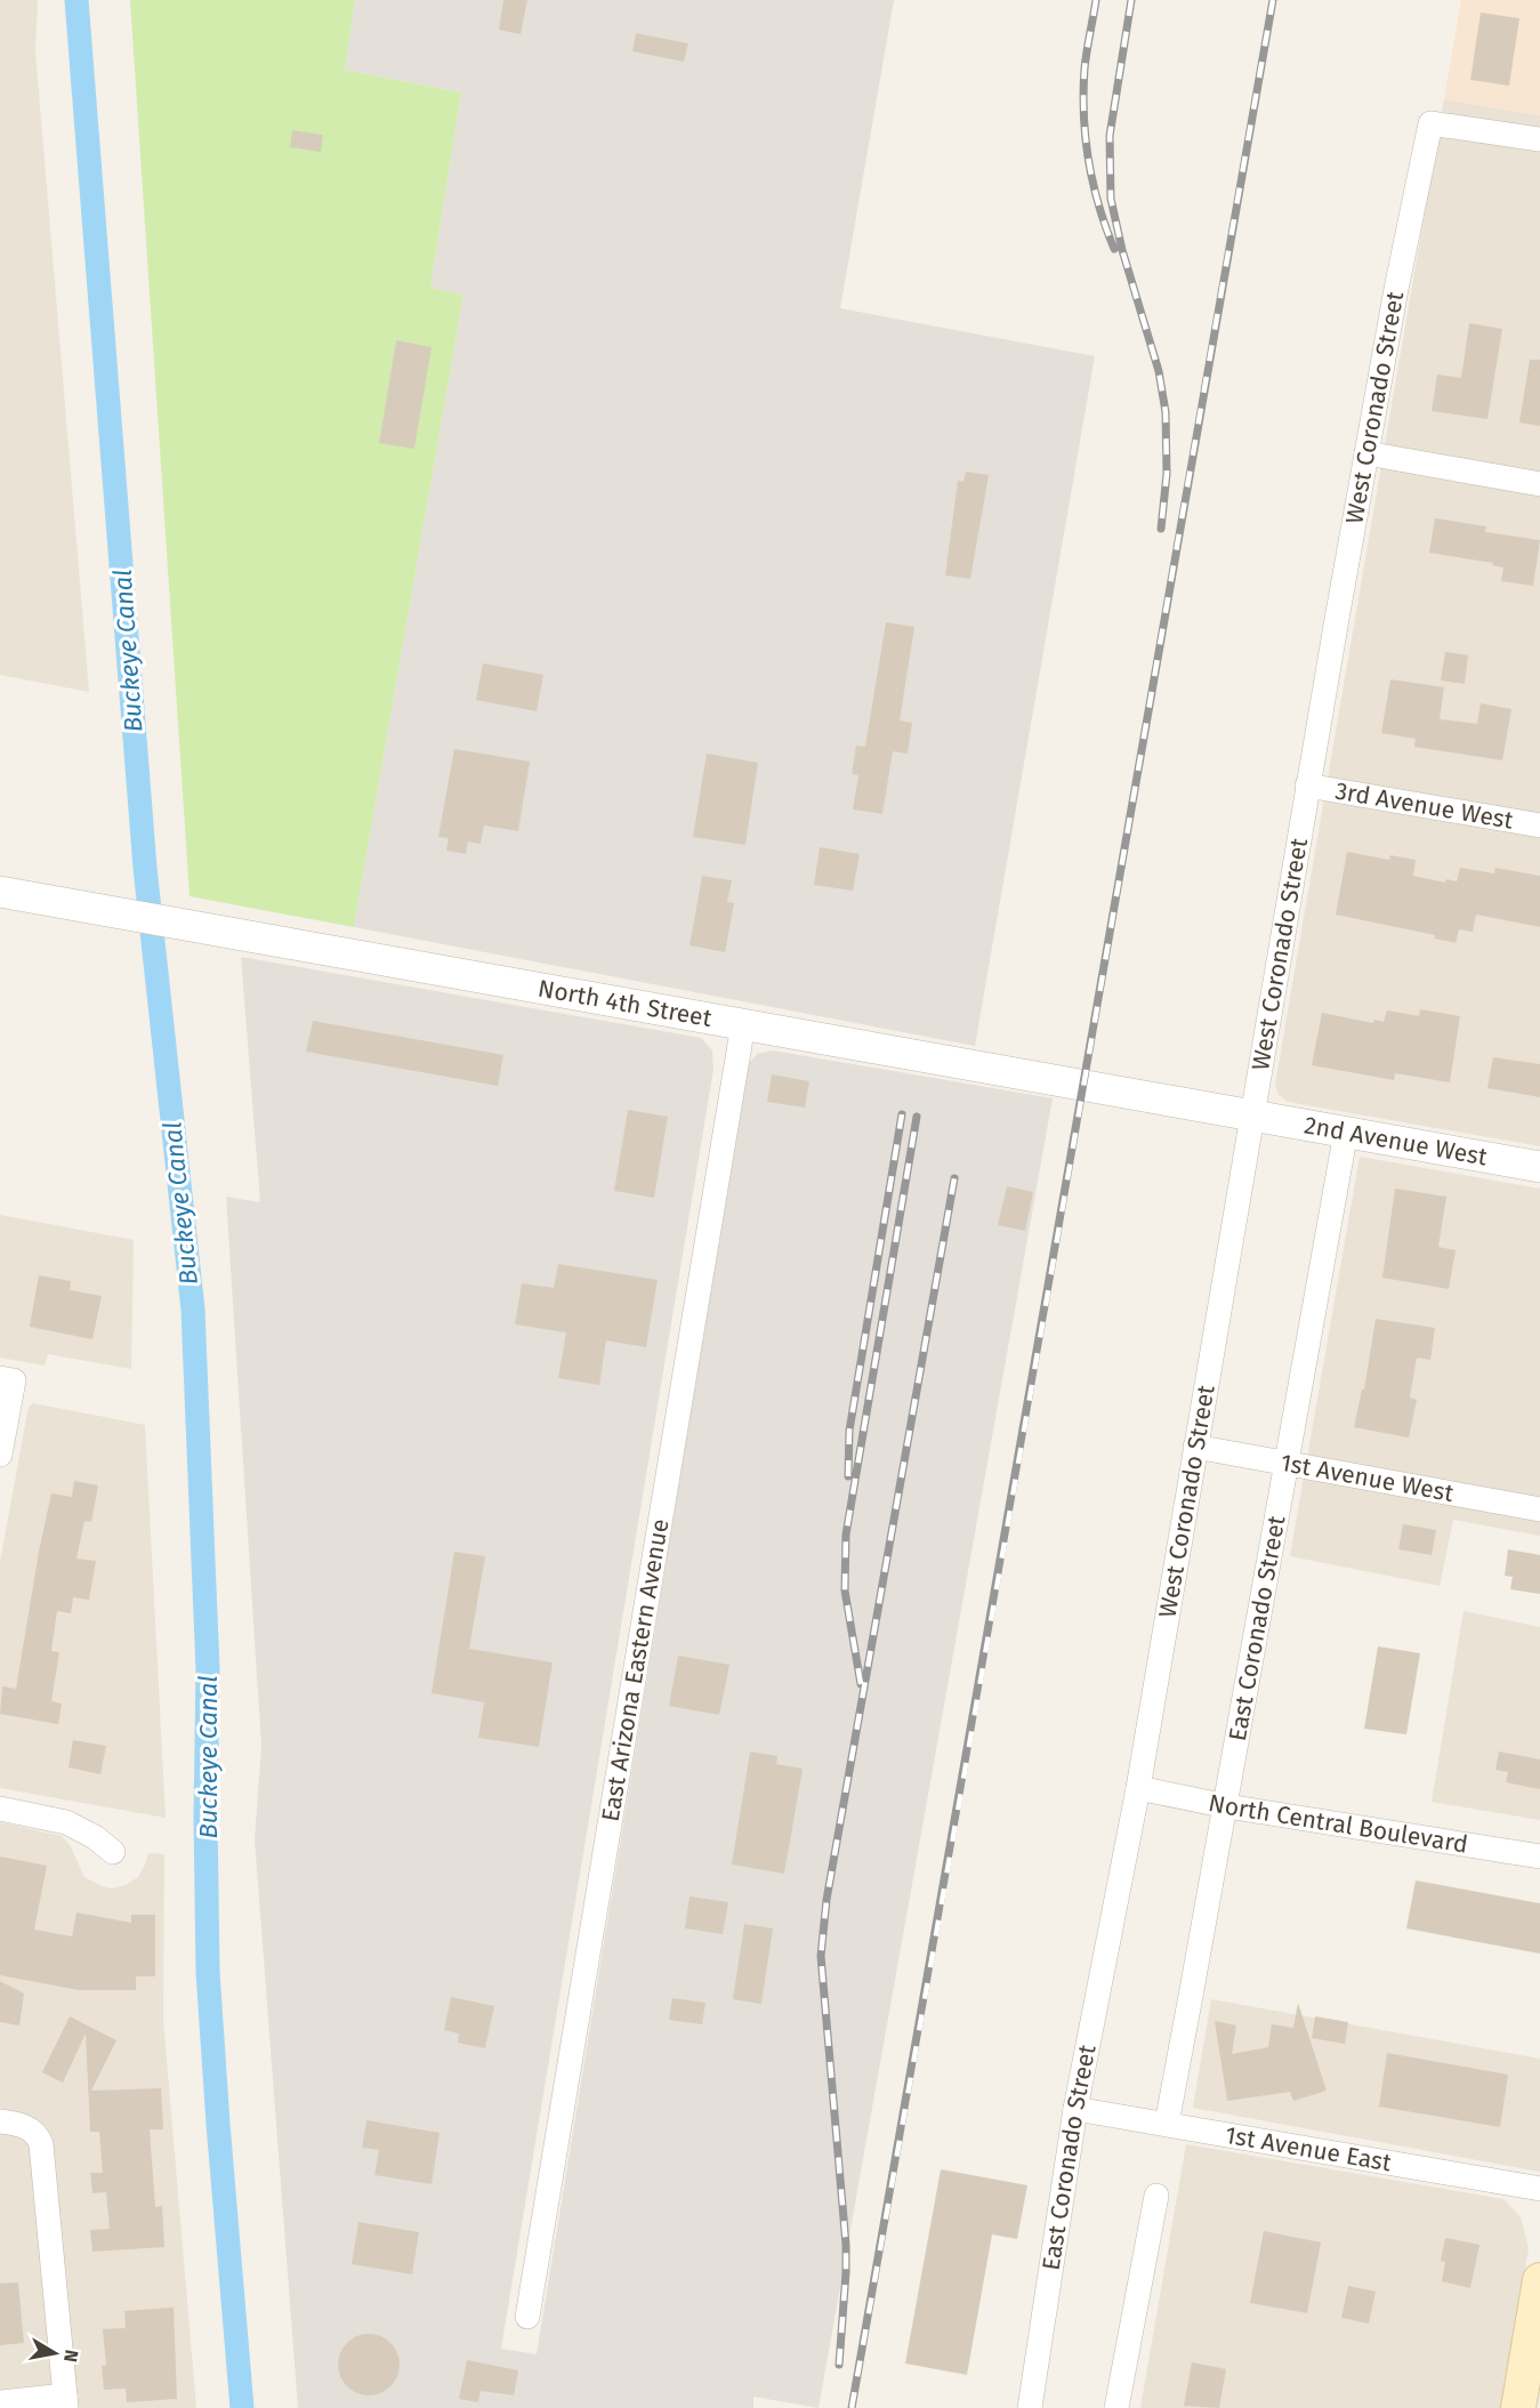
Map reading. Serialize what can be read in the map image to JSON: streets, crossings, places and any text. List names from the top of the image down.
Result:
{
  "streets": {
    "street": [
      "West Coronado Street",
      "3rd Avenue West",
      "North 4th Street",
      "2nd Avenue West",
      "1st Avenue West",
      "East Coronado Street",
      "East Arizona Eastern Avenue",
      "North Central Boulevard",
      "1st Avenue East"
    ]
  },
  "crossings": [
    ["West Coronado Street", "3rd Avenue West"],
    ["West Coronado Street", "North 4th Street"],
    ["West Coronado Street", "2nd Avenue West"],
    ["West Coronado Street", "1st Avenue West"],
    ["West Coronado Street", "East Coronado Street"],
    ["West Coronado Street", "North Central Boulevard"],
    ["North 4th Street", "2nd Avenue West"],
    ["North 4th Street", "East Arizona Eastern Avenue"],
    ["2nd Avenue West", "East Coronado Street"],
    ["1st Avenue West", "East Coronado Street"],
    ["East Coronado Street", "North Central Boulevard"],
    ["East Coronado Street", "1st Avenue East"]
  ],
  "water": ["Buckeye Canal"],
  "north": "right"
}
